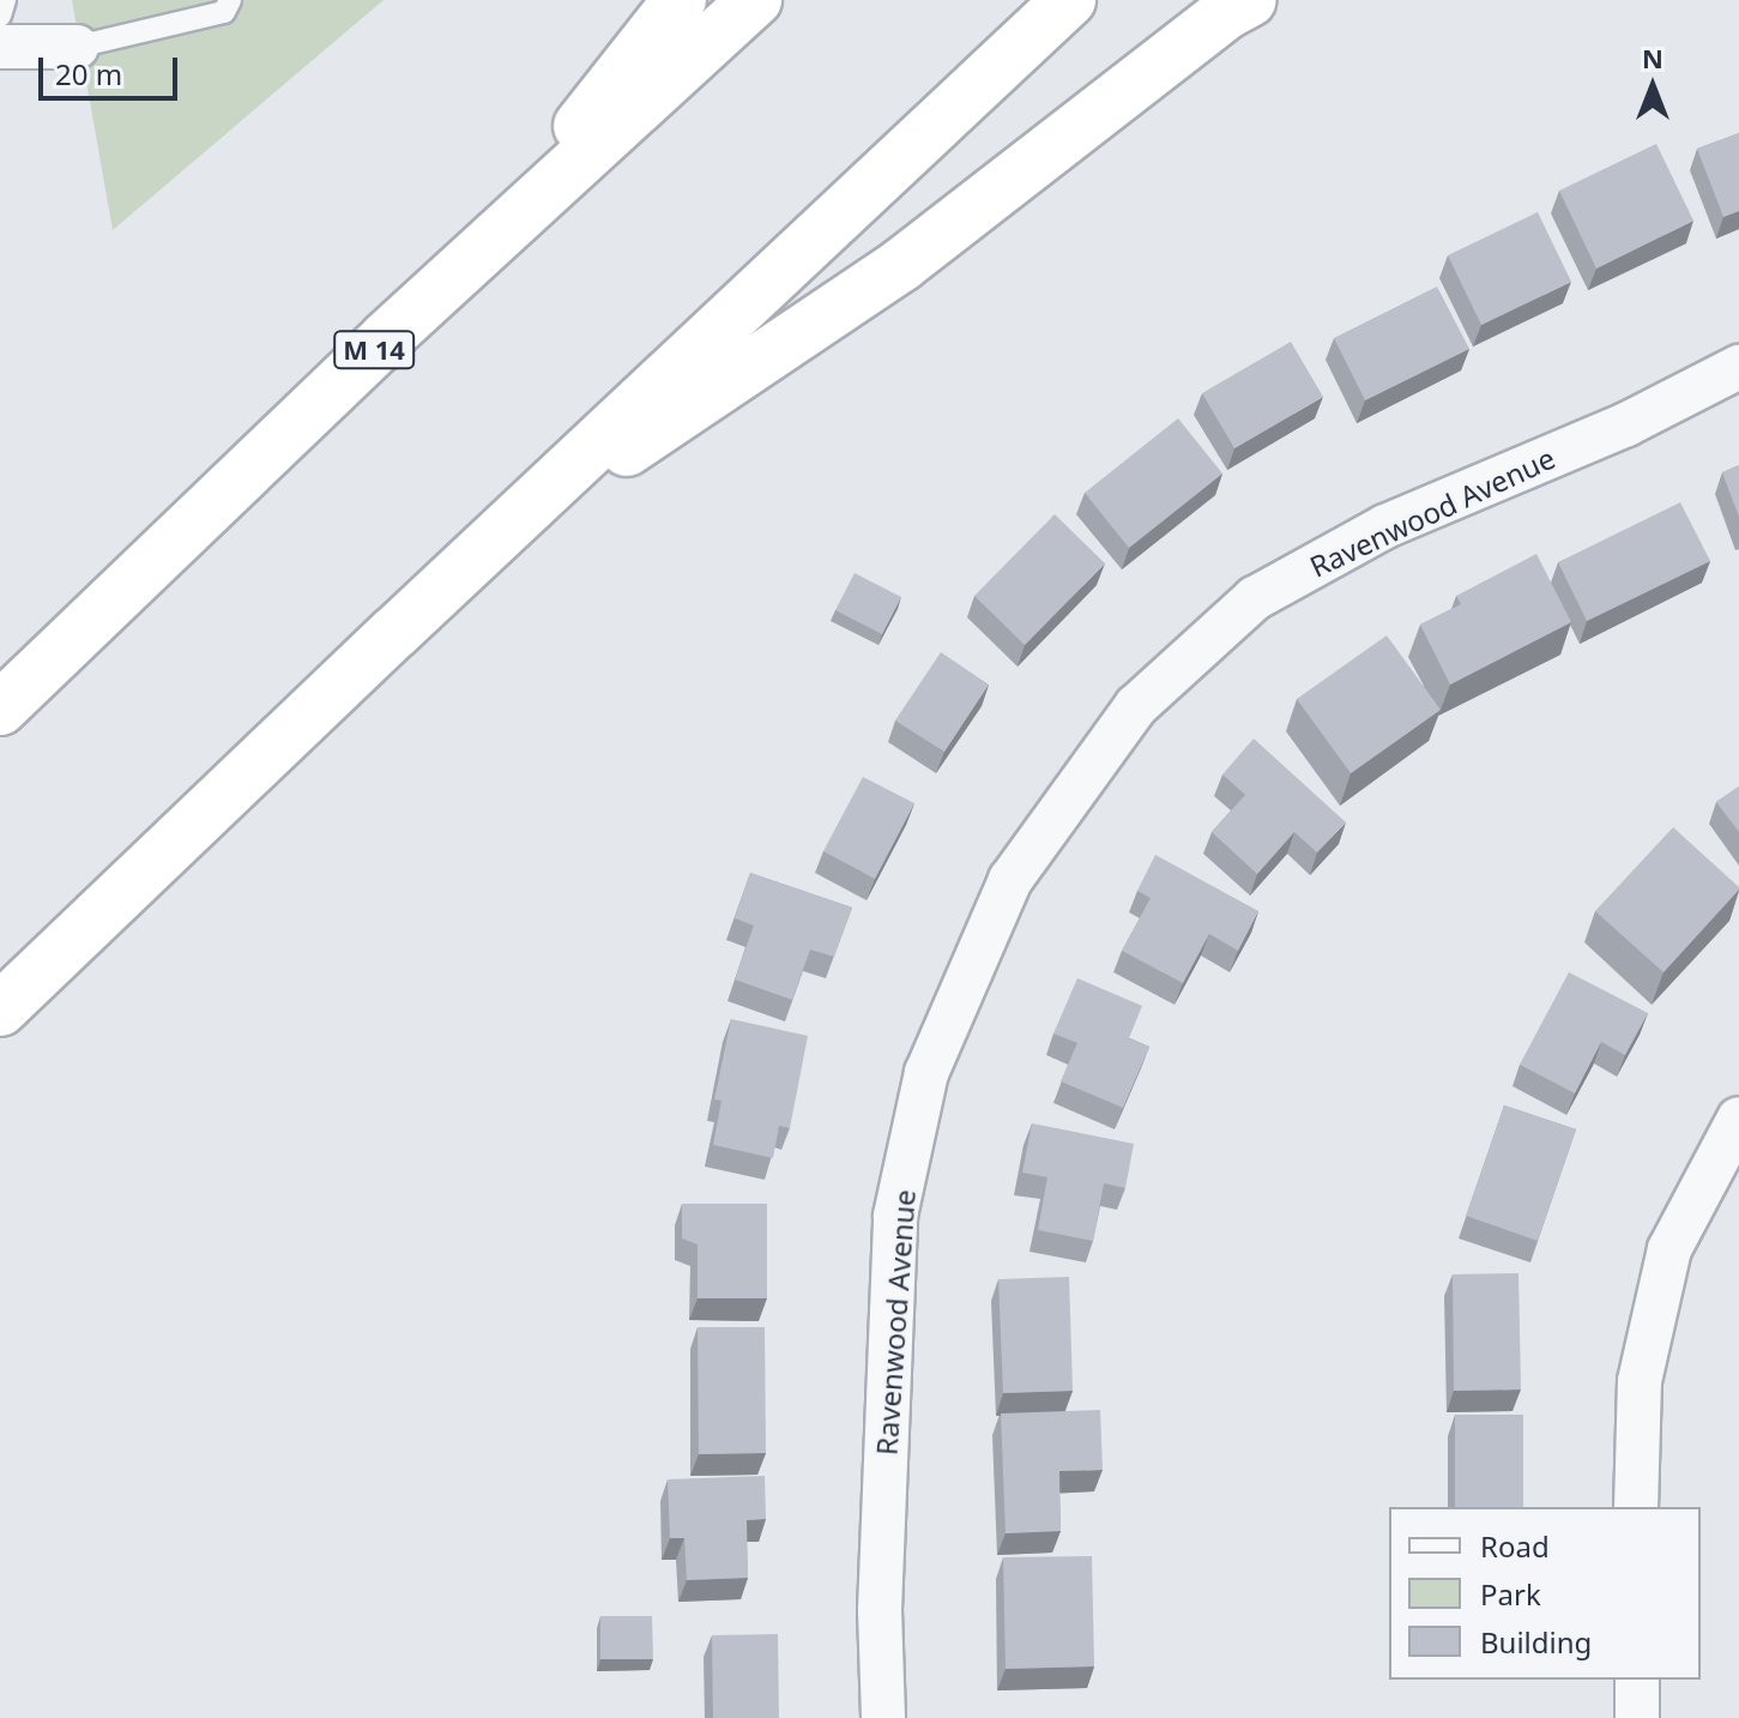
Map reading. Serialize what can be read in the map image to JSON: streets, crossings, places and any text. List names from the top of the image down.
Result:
{
  "streets": {
    "highway": ["M 14"],
    "street": ["Ravenwood Avenue"]
  },
  "legend": ["Road", "Park", "Building"],
  "scale_bar": "20 m",
  "north": "top"
}
